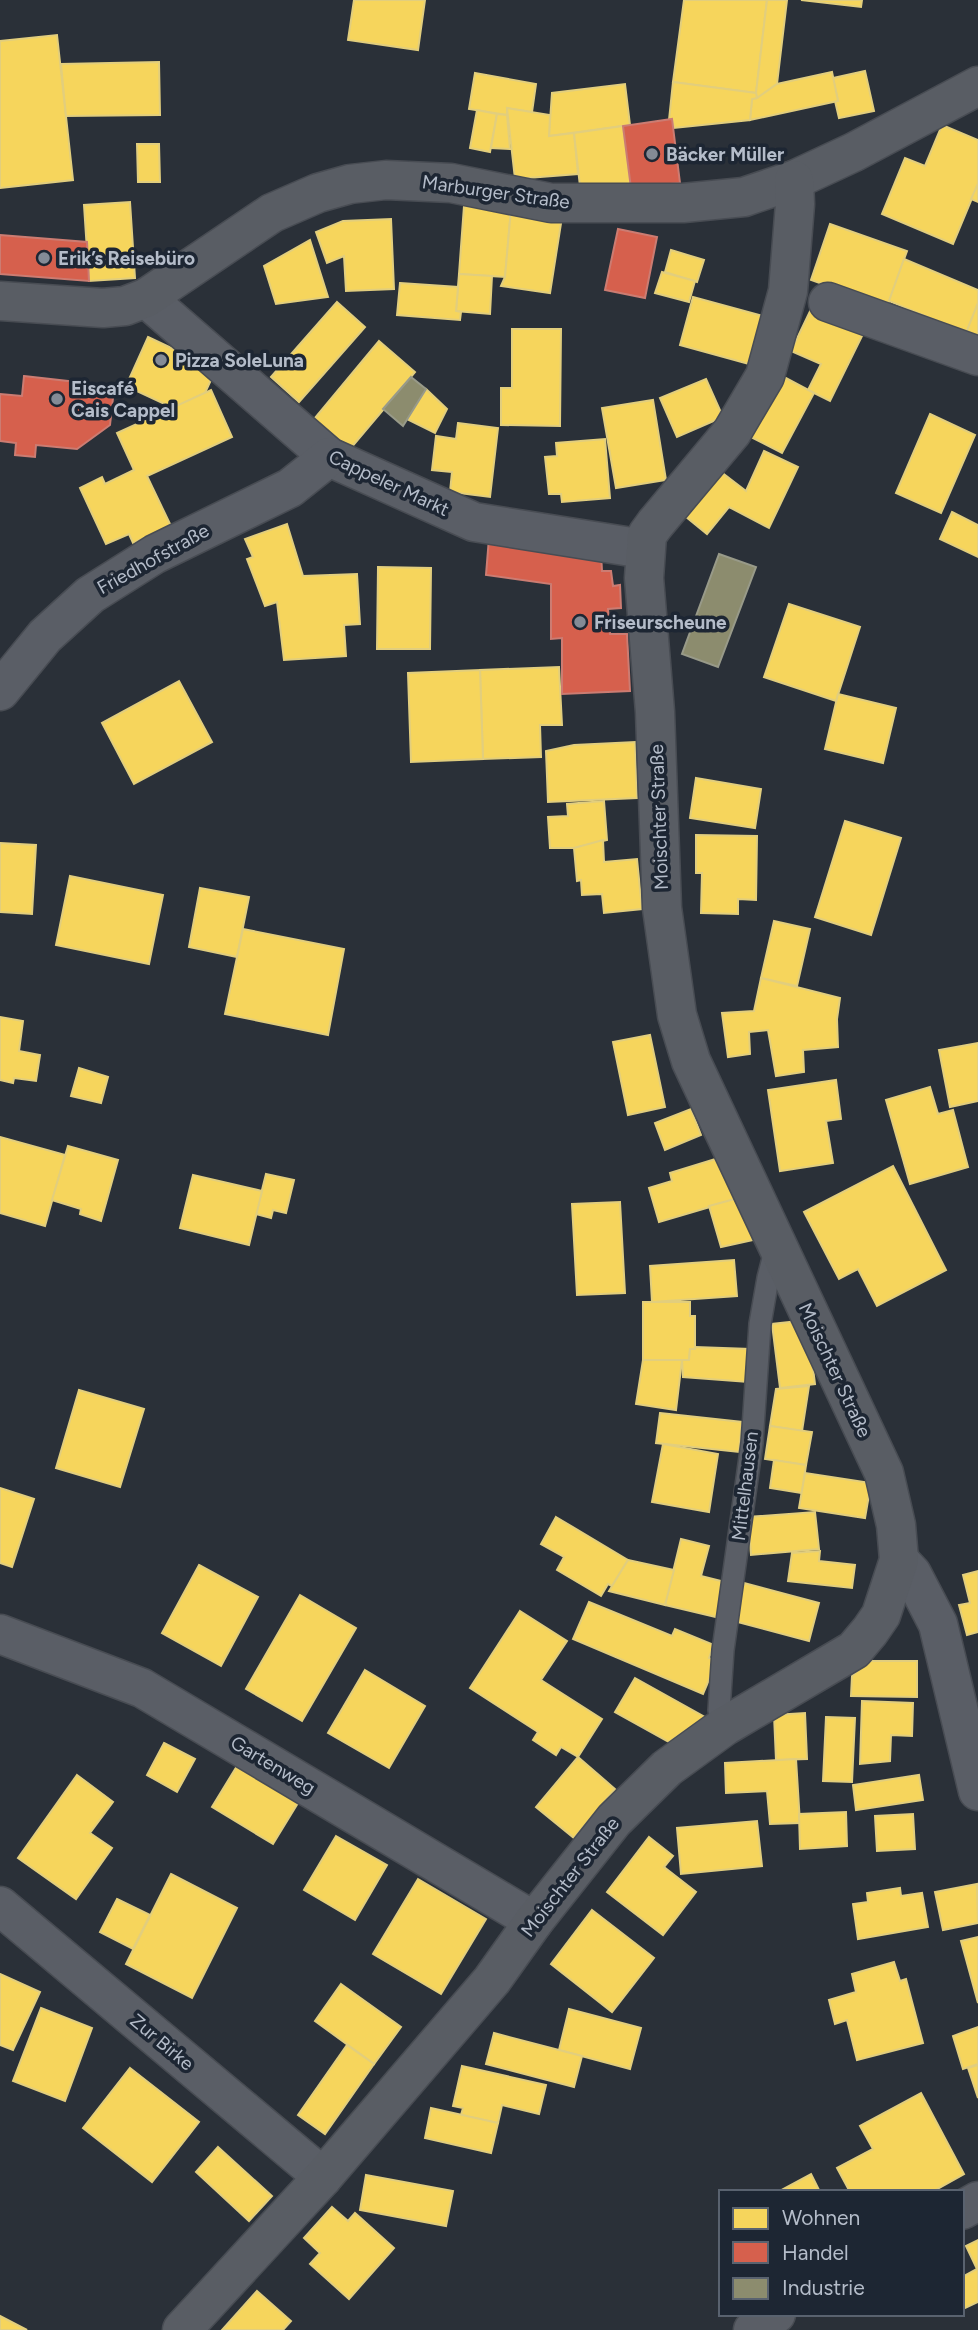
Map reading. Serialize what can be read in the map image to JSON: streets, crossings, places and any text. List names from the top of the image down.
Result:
{
  "streets": {
    "street": [
      "Marburger Straße",
      "Cappeler Markt",
      "Friedhofstraße",
      "Moischter Straße",
      "Gartenweg",
      "Zur Birke"
    ],
    "lane": ["Mittelhausen"]
  },
  "crossings": [
    ["Marburger Straße", "Cappeler Markt"],
    ["Marburger Straße", "Moischter Straße"],
    ["Cappeler Markt", "Friedhofstraße"],
    ["Cappeler Markt", "Moischter Straße"],
    ["Moischter Straße", "Mittelhausen"],
    ["Moischter Straße", "Gartenweg"],
    ["Moischter Straße", "Zur Birke"]
  ],
  "places": [
    "Bäcker Müller",
    "Erik’s Reisebüro",
    "Pizza SoleLuna",
    "Eiscafé Cais Cappel",
    "Friseurscheune"
  ],
  "legend": ["Wohnen", "Handel", "Industrie"]
}
